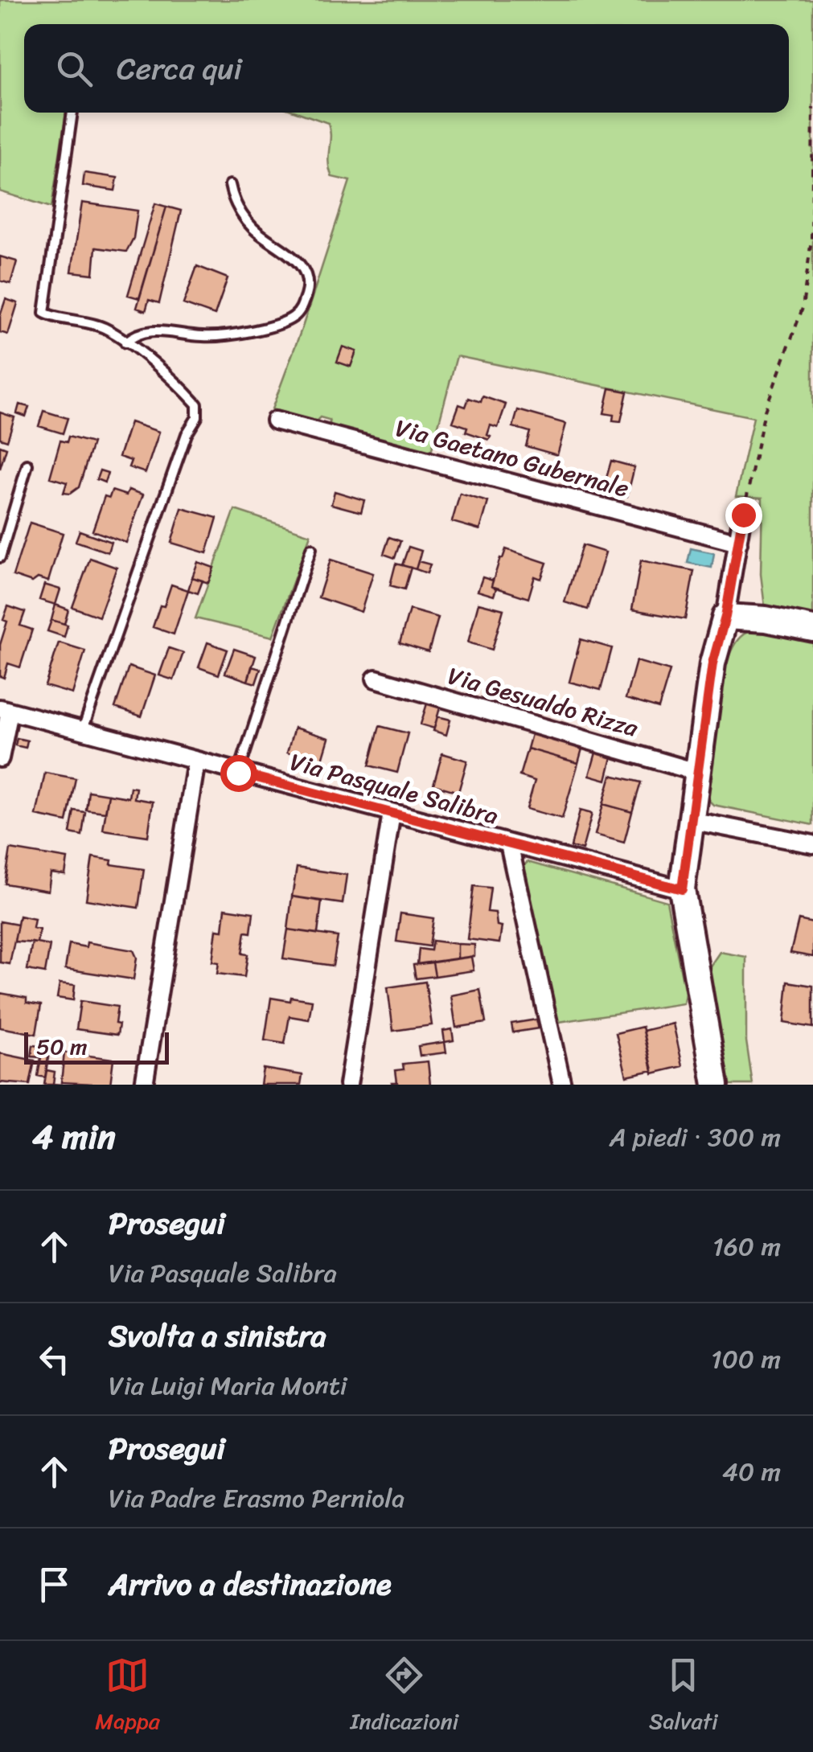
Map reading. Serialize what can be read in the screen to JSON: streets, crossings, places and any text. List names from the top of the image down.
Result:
{
  "streets": {
    "street": ["Via Gaetano Gubernale", "Via Gesualdo Rizza", "Via Pasquale Salibra"]
  },
  "scale_bar": "50 m",
  "page": {
    "search": "Cerca qui",
    "scale": "50 m",
    "heading": ["4 min", "A piedi · 300 m"],
    "list": [
      ["Prosegui", "Via Pasquale Salibra", "160 m"],
      ["Svolta a sinistra", "Via Luigi Maria Monti", "100 m"],
      ["Prosegui", "Via Padre Erasmo Perniola", "40 m"],
      "Arrivo a destinazione"
    ],
    "nav": ["Mappa", "Indicazioni", "Salvati"]
  }
}
